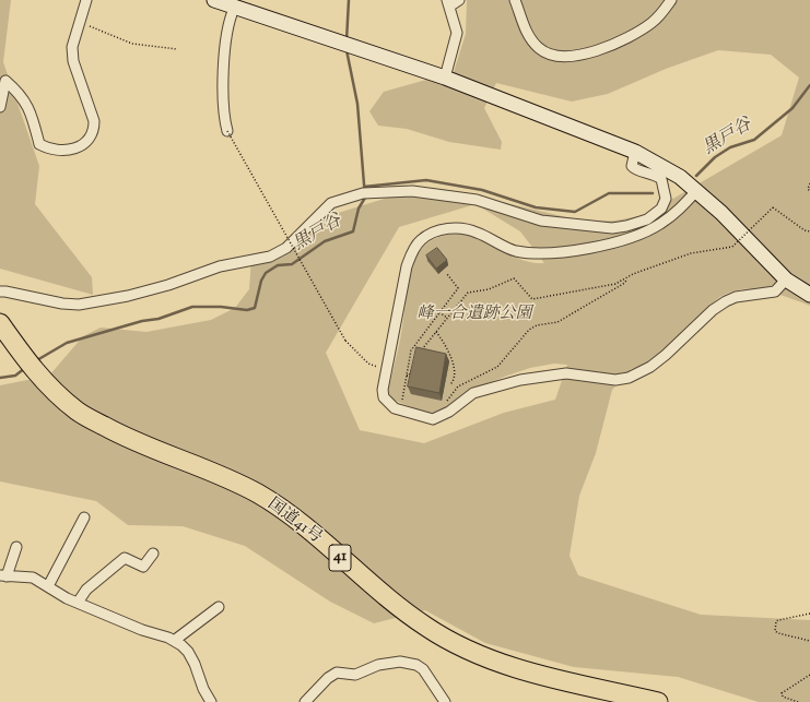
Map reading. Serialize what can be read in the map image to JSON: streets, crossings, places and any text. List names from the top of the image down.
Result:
{
  "streets": {
    "highway": ["国道41号", "41"]
  },
  "water": ["黒戸谷"],
  "parks": ["峰一合遺跡公園"]
}
